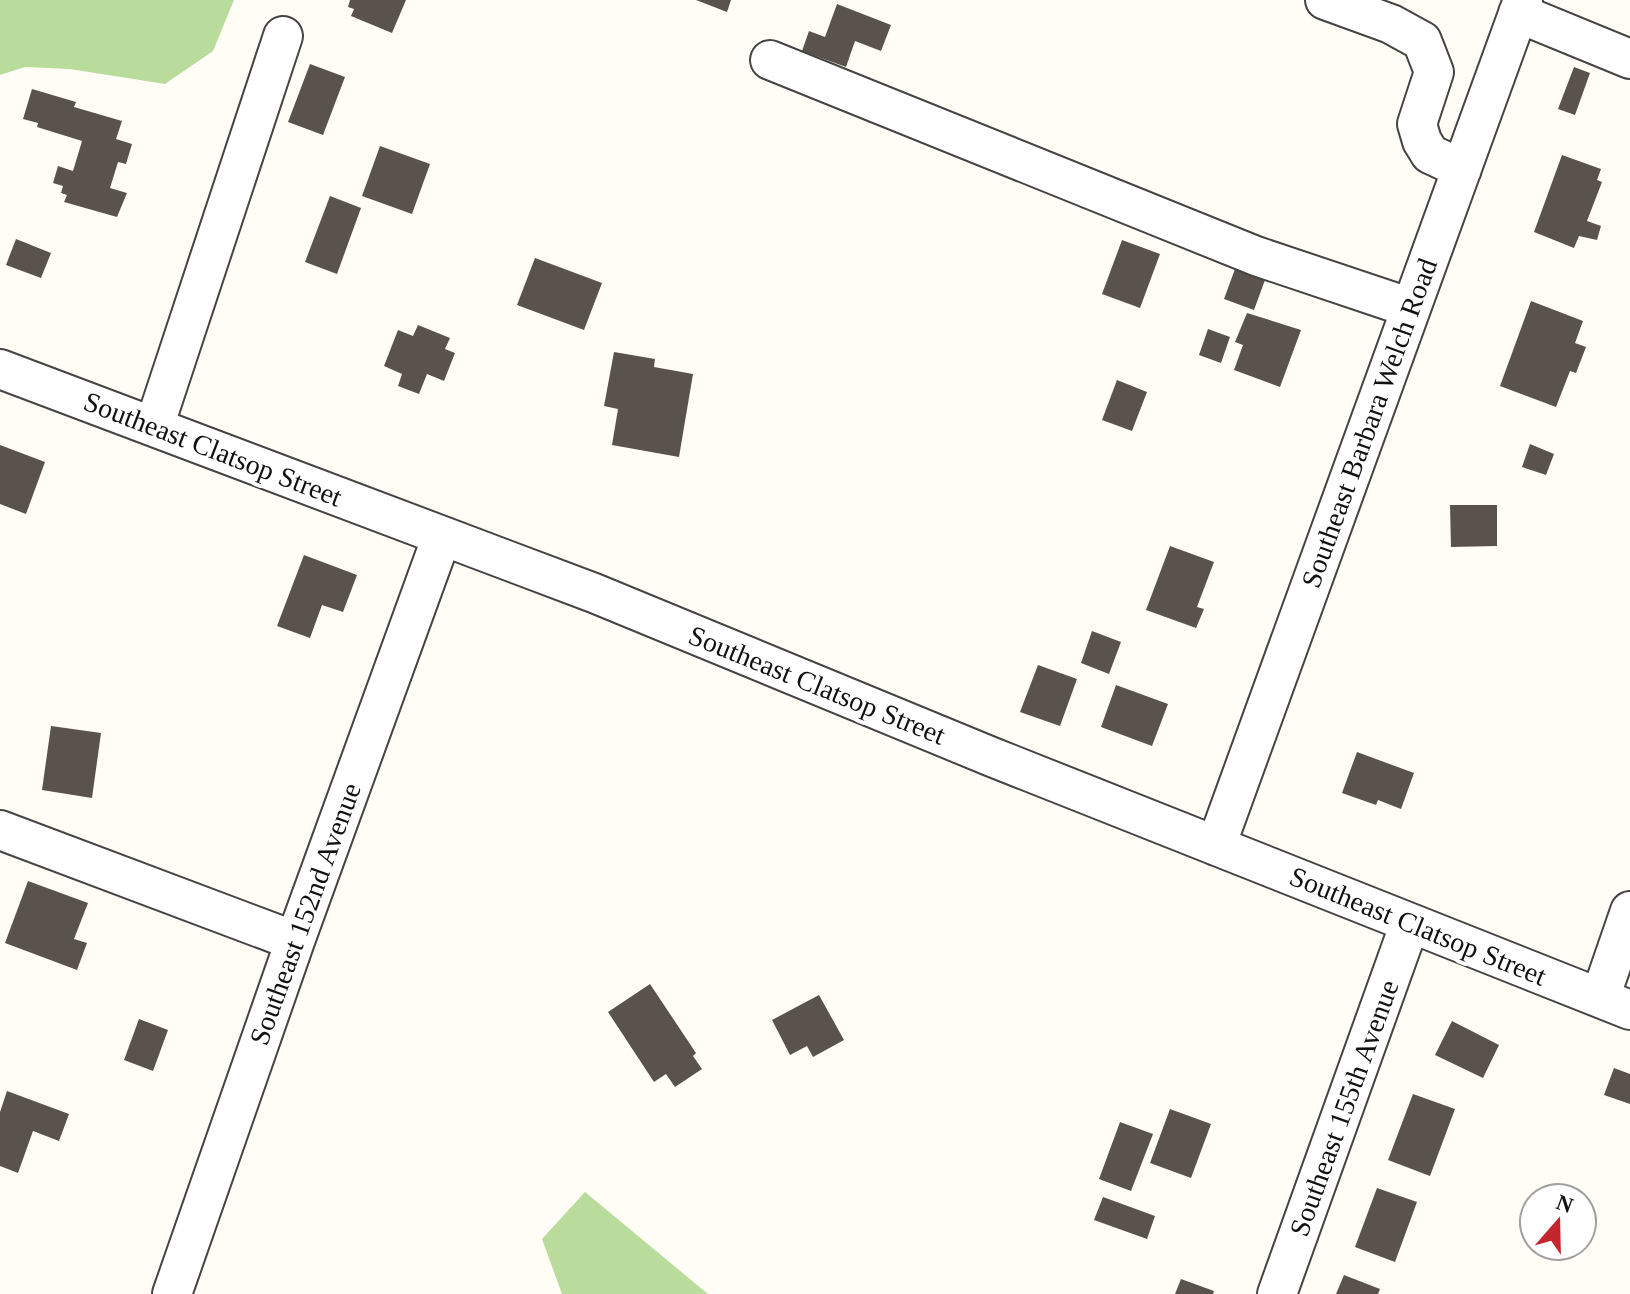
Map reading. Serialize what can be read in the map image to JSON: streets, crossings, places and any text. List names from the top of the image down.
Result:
{
  "streets": {
    "street": [
      "Southeast Barbara Welch Road",
      "Southeast Clatsop Street",
      "Southeast 152nd Avenue",
      "Southeast 155th Avenue"
    ]
  },
  "crossings": [
    ["Southeast Barbara Welch Road", "Southeast Clatsop Street"],
    ["Southeast Clatsop Street", "Southeast 152nd Avenue"],
    ["Southeast Clatsop Street", "Southeast 155th Avenue"]
  ],
  "north": "top"
}
